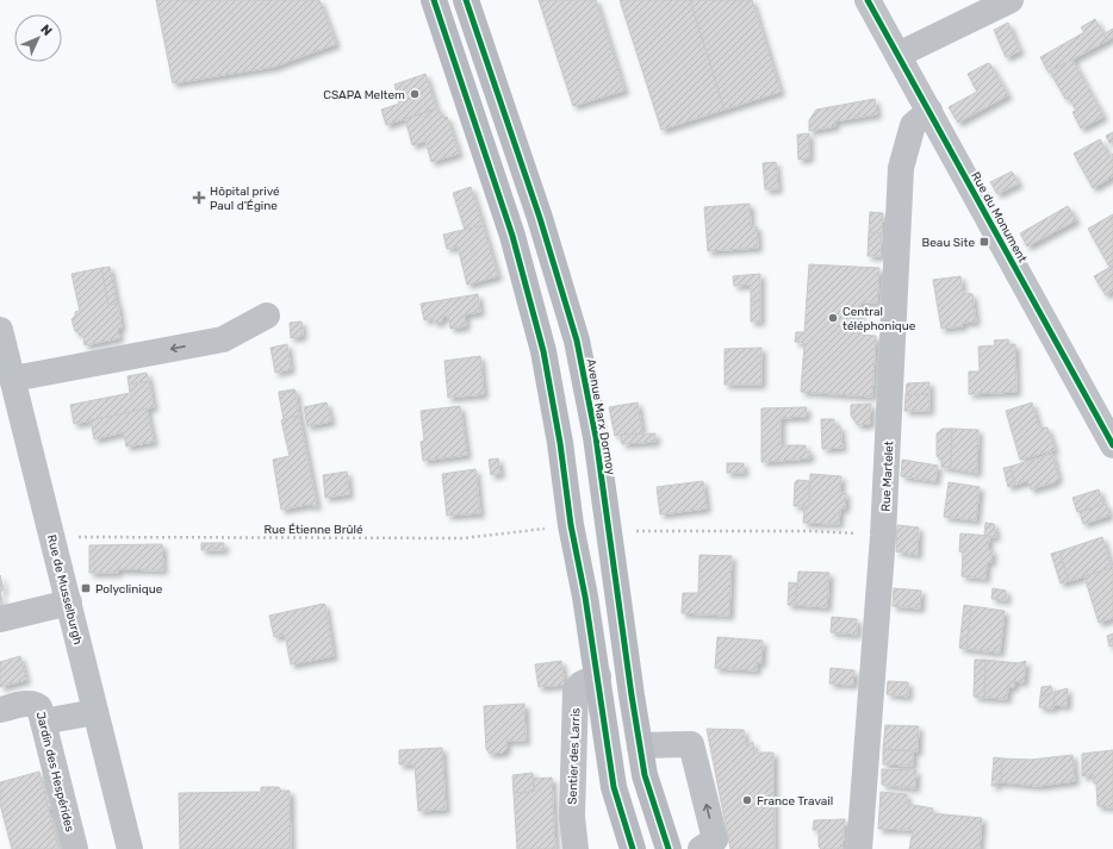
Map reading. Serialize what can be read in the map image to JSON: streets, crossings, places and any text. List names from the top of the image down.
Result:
{
  "streets": {
    "main road": ["Avenue Marx Dormoy"],
    "street": [
      "Rue du Monument",
      "Rue Martelet",
      "Rue de Musselburgh",
      "Sentier des Larris",
      "Jardin des Hespérides"
    ],
    "path": ["Rue Étienne Brûlé"]
  },
  "crossings": [
    ["Rue du Monument", "Rue Martelet"]
  ],
  "places": {
    "other": ["CSAPA Meltem", "Central téléphonique", "France Travail"],
    "health": ["Hôpital privé Paul d'Égine"],
    "transit": ["Beau Site", "Polyclinique"]
  },
  "north": "top right"
}
